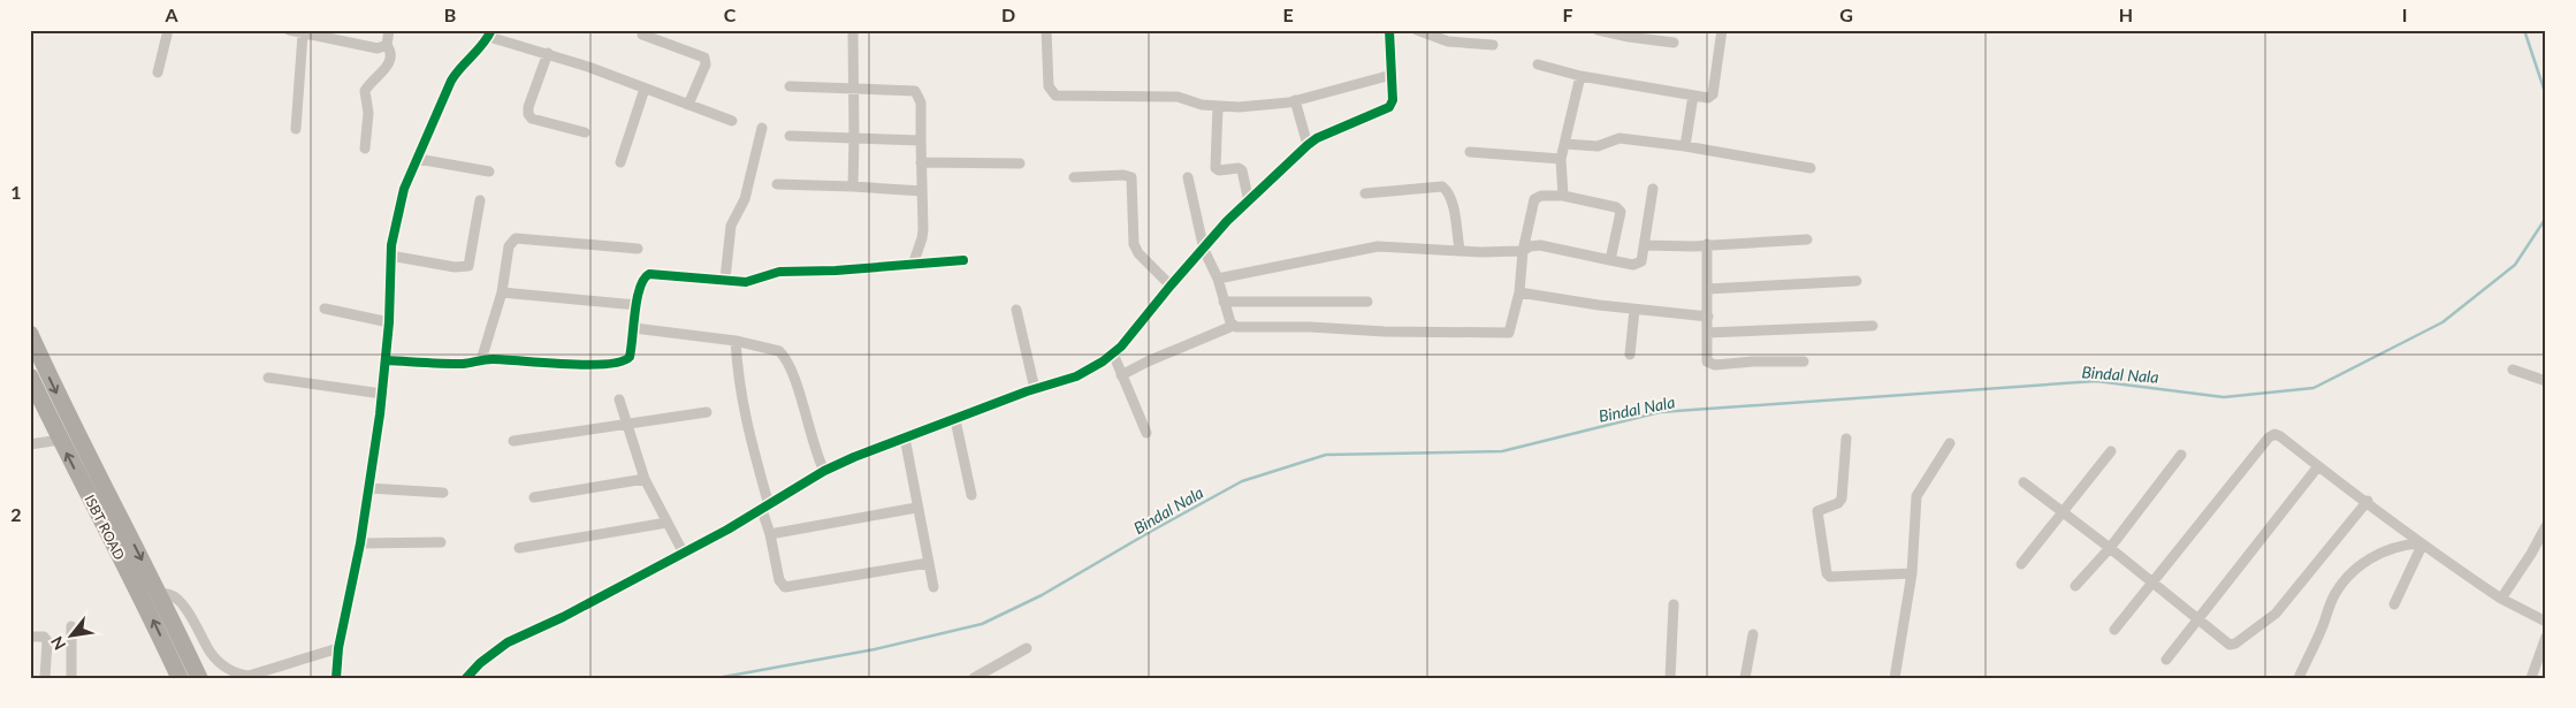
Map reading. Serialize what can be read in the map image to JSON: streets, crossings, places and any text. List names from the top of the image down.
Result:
{
  "streets": {
    "highway": ["ISBT ROAD"]
  },
  "water": ["Bindal Nala"],
  "north": "bottom left",
  "grid": {
    "columns": [
      "A",
      "B",
      "C",
      "D",
      "E",
      "F",
      "G",
      "H",
      "I"
    ],
    "rows": ["1", "2"]
  }
}
